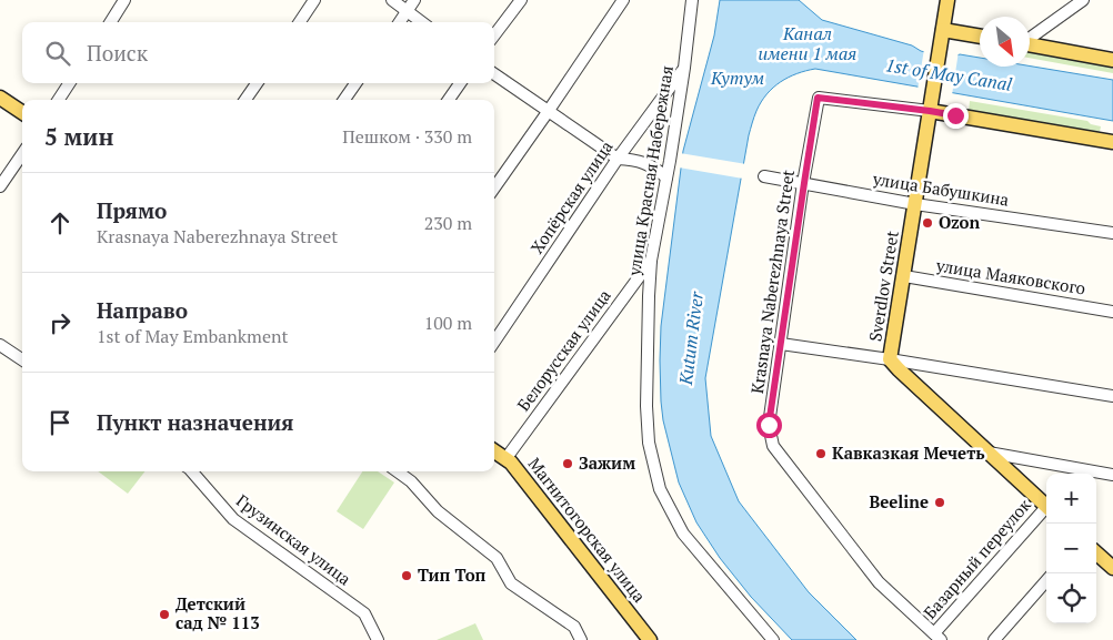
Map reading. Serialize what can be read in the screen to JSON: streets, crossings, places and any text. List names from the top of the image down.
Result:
{
  "streets": {
    "main road": ["Sverdlov Street", "Магнитогорская улица"],
    "street": [
      "улица Красная Набережная",
      "улица Бабушкина",
      "Хопёрская улица",
      "улица Маяковского",
      "Krasnaya Naberezhnaya Street",
      "Белорусская улица",
      "Грузинская улица",
      "Базарный переулок"
    ]
  },
  "crossings": [
    ["улица Красная Набережная", "Хопёрская улица"],
    ["улица Красная Набережная", "Белорусская улица"],
    ["улица Бабушкина", "Krasnaya Naberezhnaya Street"],
    ["улица Бабушкина", "Sverdlov Street"],
    ["улица Маяковского", "Sverdlov Street"],
    ["Krasnaya Naberezhnaya Street", "Sverdlov Street"],
    ["Krasnaya Naberezhnaya Street", "Базарный переулок"],
    ["Белорусская улица", "Магнитогорская улица"]
  ],
  "water": [
    "Канал имени 1 мая",
    "1st of May Canal",
    "Кутум",
    "Kutum River"
  ],
  "places": [
    "Ozon",
    "Кавказкая Мечеть",
    "Зажим",
    "Beeline",
    "Тип Топ",
    "Детский сад № 113"
  ],
  "north": "bottom right",
  "page": {
    "search": "Поиск",
    "heading": ["5 мин", "Пешком · 330 m"],
    "list": [
      ["Прямо", "Krasnaya Naberezhnaya Street", "230 m"],
      ["Направо", "1st of May Embankment", "100 m"],
      "Пункт назначения"
    ],
    "map_buttons": ["+", "−"]
  }
}
